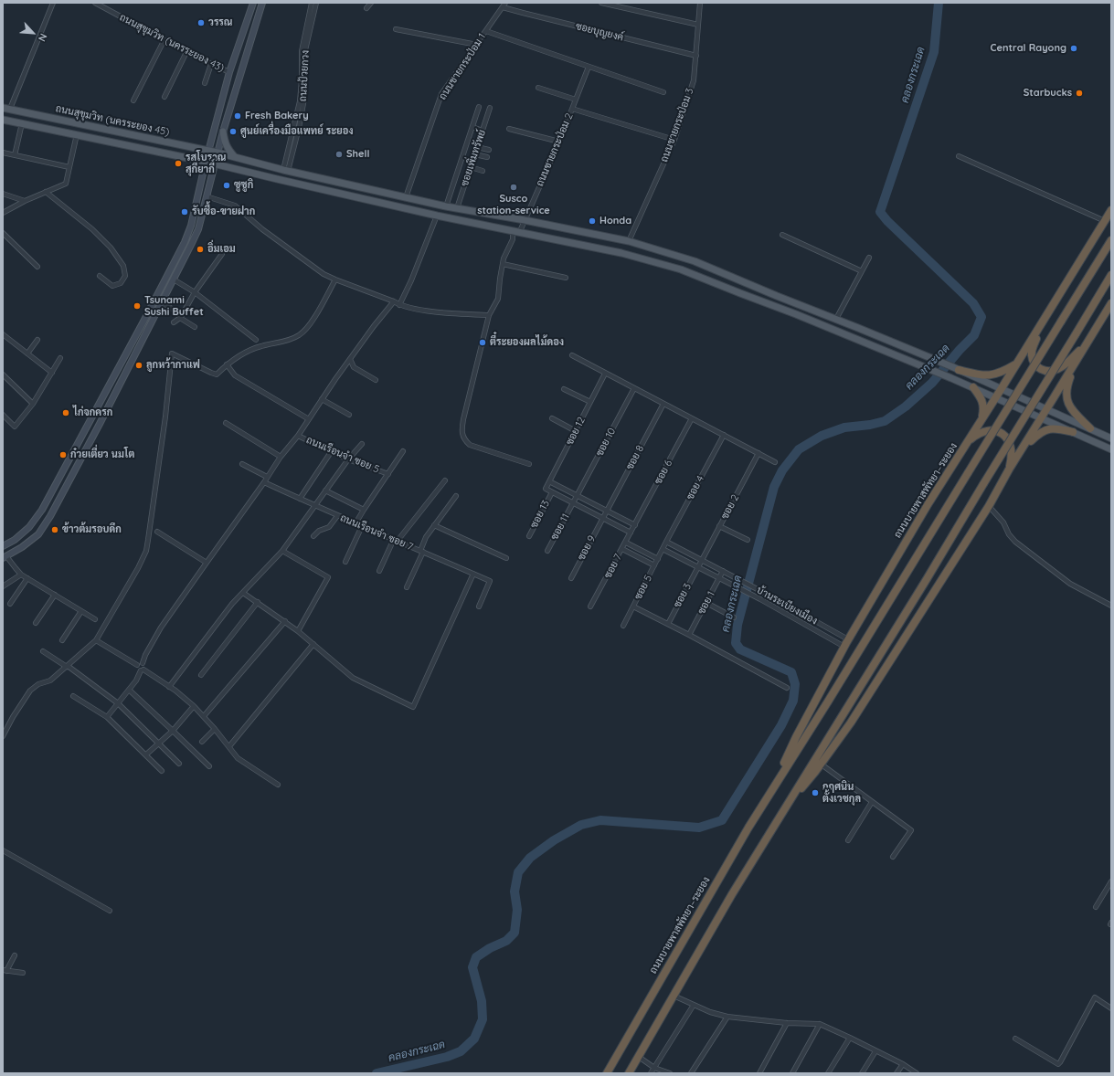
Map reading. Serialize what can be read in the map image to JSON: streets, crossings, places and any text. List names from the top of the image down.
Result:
{
  "streets": {
    "highway": ["ถนนบายพาสพัทยา–ระยอง"],
    "main road": ["ถนนสุขุมวิท (นครระยอง 45)"],
    "street": [
      "ซอยบุญยงค์",
      "ถนนสุขุมวิท (นครระยอง 43)",
      "ถนนชายกระป่อม 1",
      "ถนนป้วยกวง",
      "ถนนชายกระป่อม 3",
      "ถนนชายกระป่อม 2",
      "ซอยเพิ่มทรัพย์",
      "ซอย 12",
      "ซอย 10",
      "ถนนเรือนจำ ซอย 5",
      "ซอย 8",
      "ซอย 6",
      "ซอย 4",
      "ซอย 2",
      "ซอย 13",
      "ซอย 11",
      "ถนนเรือนจำ ซอย 7",
      "ซอย 9",
      "ซอย 7",
      "ซอย 5",
      "ซอย 3",
      "ซอย 1",
      "บ้านระเบียงเมือง"
    ]
  },
  "crossings": [
    ["ซอยบุญยงค์", "ถนนชายกระป่อม 1"],
    ["ซอยบุญยงค์", "ถนนชายกระป่อม 3"],
    ["ถนนชายกระป่อม 1", "ถนนสุขุมวิท (นครระยอง 45)"],
    ["ถนนป้วยกวง", "ถนนสุขุมวิท (นครระยอง 45)"],
    ["ถนนสุขุมวิท (นครระยอง 45)", "ถนนชายกระป่อม 3"],
    ["ถนนสุขุมวิท (นครระยอง 45)", "ถนนชายกระป่อม 2"],
    ["ถนนสุขุมวิท (นครระยอง 45)", "ซอยเพิ่มทรัพย์"],
    ["ถนนสุขุมวิท (นครระยอง 45)", "ถนนบายพาสพัทยา–ระยอง"],
    ["ซอย 12", "ซอย 13"],
    ["ซอย 10", "ซอย 11"],
    ["ซอย 8", "ซอย 9"],
    ["ซอย 6", "ซอย 7"],
    ["ซอย 4", "ซอย 5"],
    ["ซอย 4", "บ้านระเบียงเมือง"],
    ["ถนนบายพาสพัทยา–ระยอง", "บ้านระเบียงเมือง"],
    ["ซอย 2", "ซอย 3"],
    ["ซอย 2", "บ้านระเบียงเมือง"],
    ["ซอย 5", "บ้านระเบียงเมือง"],
    ["ซอย 3", "บ้านระเบียงเมือง"],
    ["ซอย 1", "บ้านระเบียงเมือง"]
  ],
  "water": ["คลองกระเฉด"],
  "places": [
    "วรรณ",
    "Central Rayong",
    "Starbucks",
    "Fresh Bakery",
    "ศูนย์เครื่องมือแพทย์ ระยอง",
    "Shell",
    "รสโบราณ สุกียากี์",
    "ซูซูกิ",
    "Susco station-service",
    "รับซื้อ-ขายฝาก",
    "Honda",
    "อิ่มเอม",
    "Tsunami Sushi Buffet",
    "ตี๋ระยองผลไม้ดอง",
    "ลูกหว้ากาแฟ",
    "ไก่จกครก",
    "ก๋วยเตี่ยว นมโต",
    "ข้าวต้มรอบดึก",
    "กฤศนิน ตั้งเวชกุล"
  ],
  "north": "bottom right"
}
